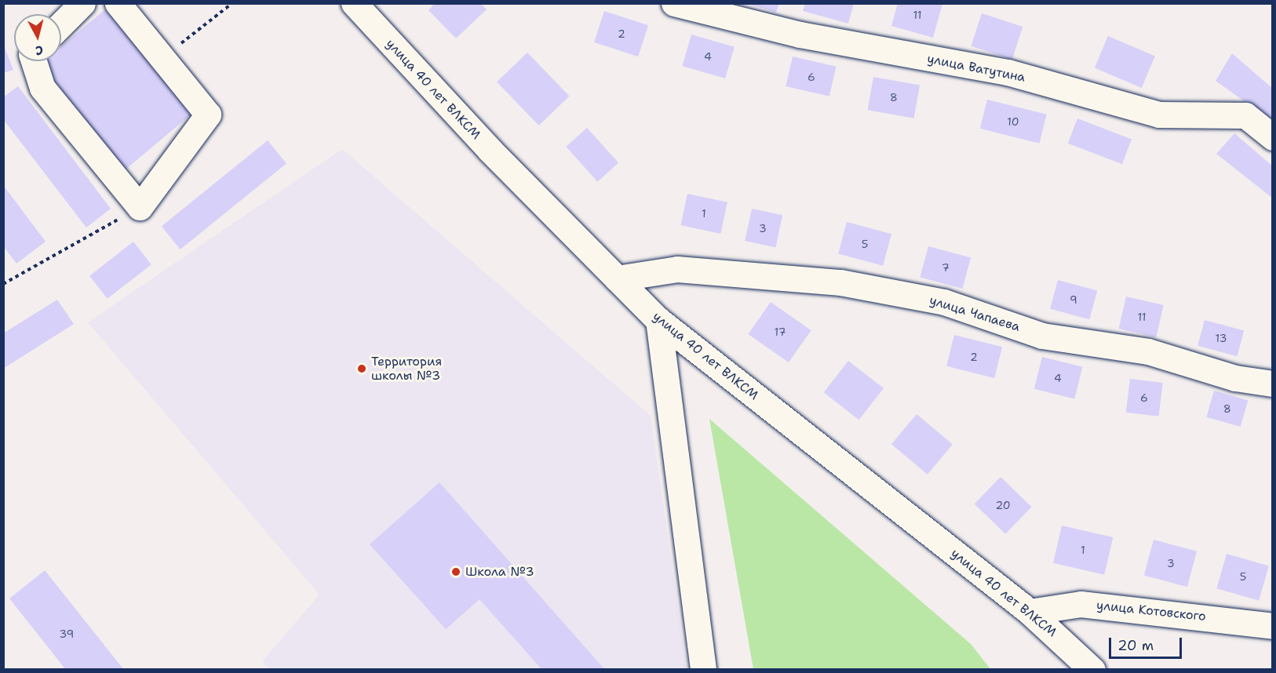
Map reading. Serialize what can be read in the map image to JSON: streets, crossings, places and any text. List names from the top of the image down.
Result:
{
  "streets": {
    "street": [
      "улица Ватутина",
      "улица 40 лет ВЛКСМ",
      "улица Чапаева",
      "улица Котовского"
    ]
  },
  "crossings": [
    ["улица 40 лет ВЛКСМ", "улица Чапаева"],
    ["улица 40 лет ВЛКСМ", "улица Котовского"]
  ],
  "places": ["Территория школы №3", "Школа №3"],
  "house_numbers": [
    "11",
    "2",
    "4",
    "6",
    "8",
    "10",
    "1",
    "3",
    "5",
    "7",
    "9",
    "11",
    "17",
    "13",
    "2",
    "4",
    "6",
    "8",
    "20",
    "1",
    "3",
    "5",
    "39"
  ],
  "scale_bar": "20 m",
  "north": "bottom"
}
